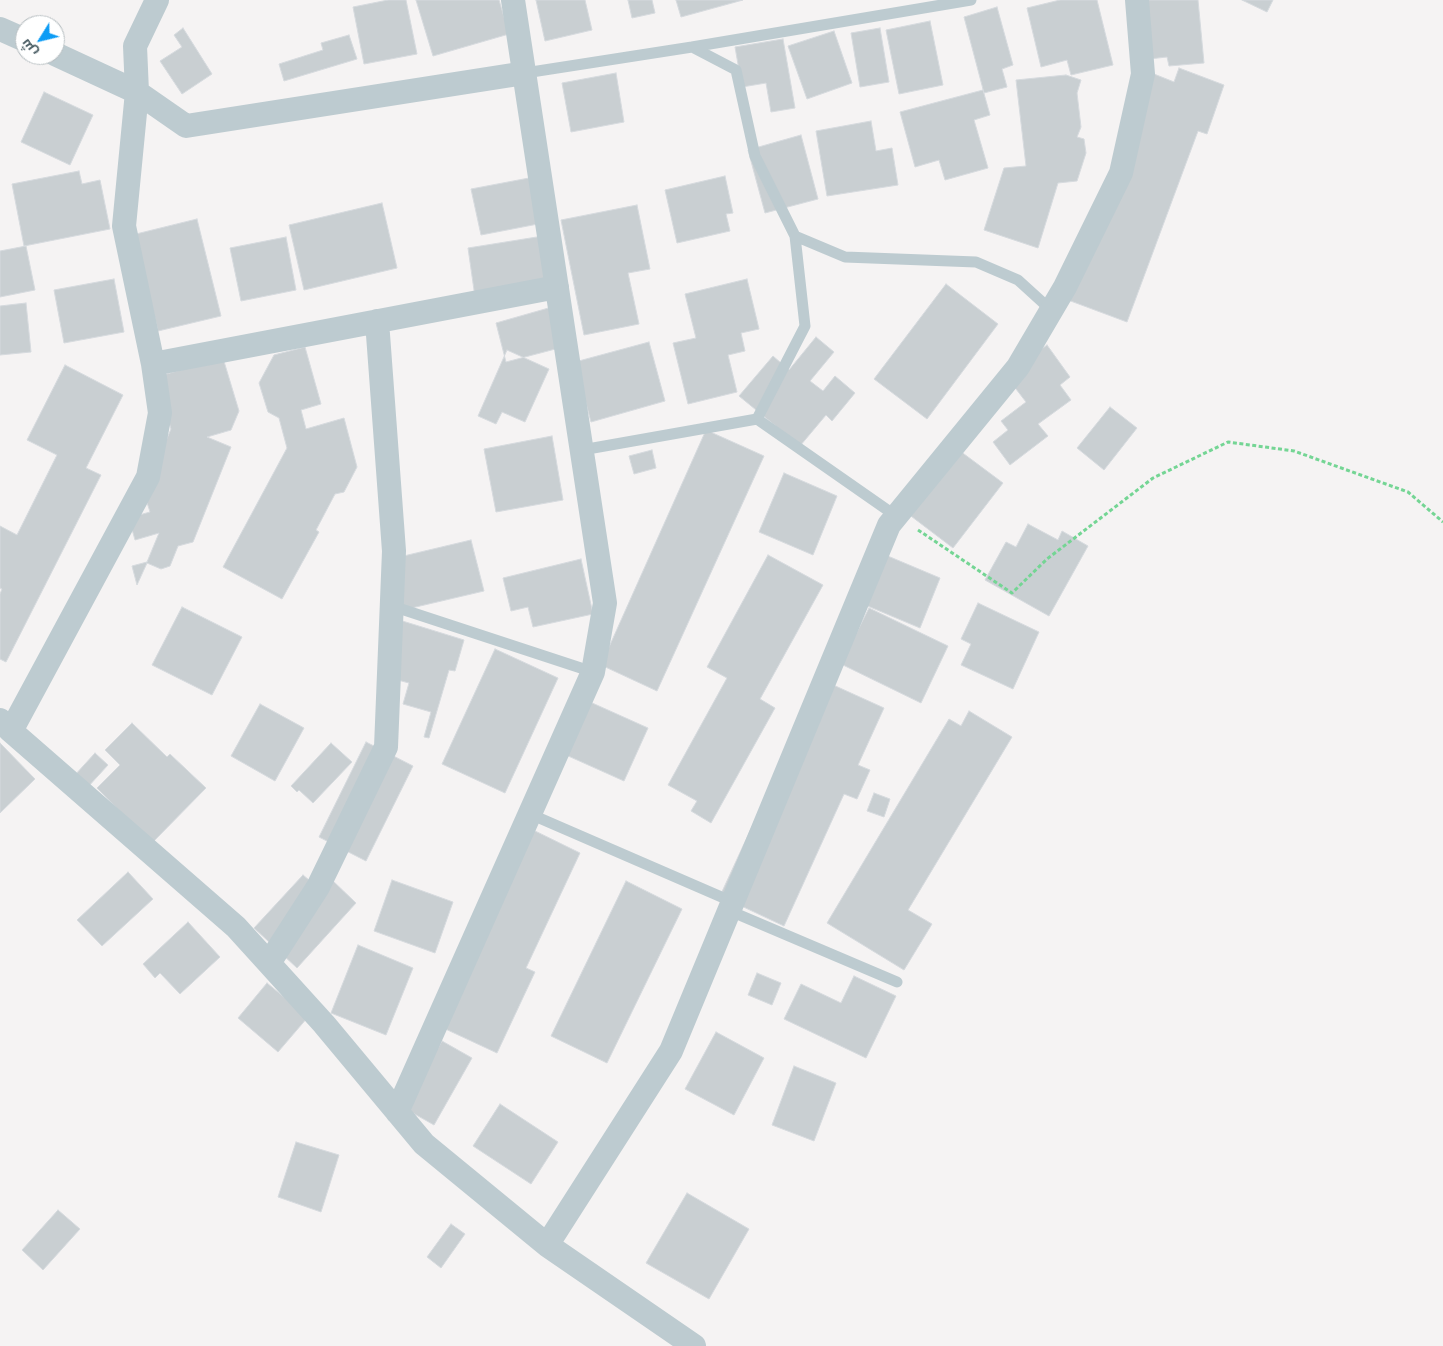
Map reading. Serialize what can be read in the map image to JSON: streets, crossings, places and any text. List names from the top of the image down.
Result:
{
  "north": "bottom left"
}
